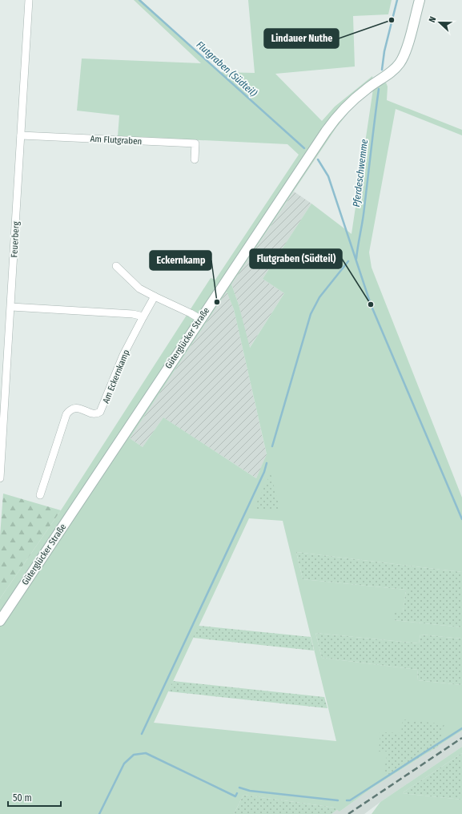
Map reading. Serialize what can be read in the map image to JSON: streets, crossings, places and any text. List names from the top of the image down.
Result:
{
  "streets": {
    "street": [
      "Am Flutgraben",
      "Feuerberg",
      "Güterglücker Straße",
      "Am Eckernkamp"
    ]
  },
  "crossings": [
    ["Am Flutgraben", "Feuerberg"]
  ],
  "water": ["Flutgraben (Südteil)", "Pferdeschwemme"],
  "places": ["Lindauer Nuthe", "Eckernkamp", "Flutgraben (Südteil)"],
  "scale_bar": "50 m",
  "north": "left"
}
